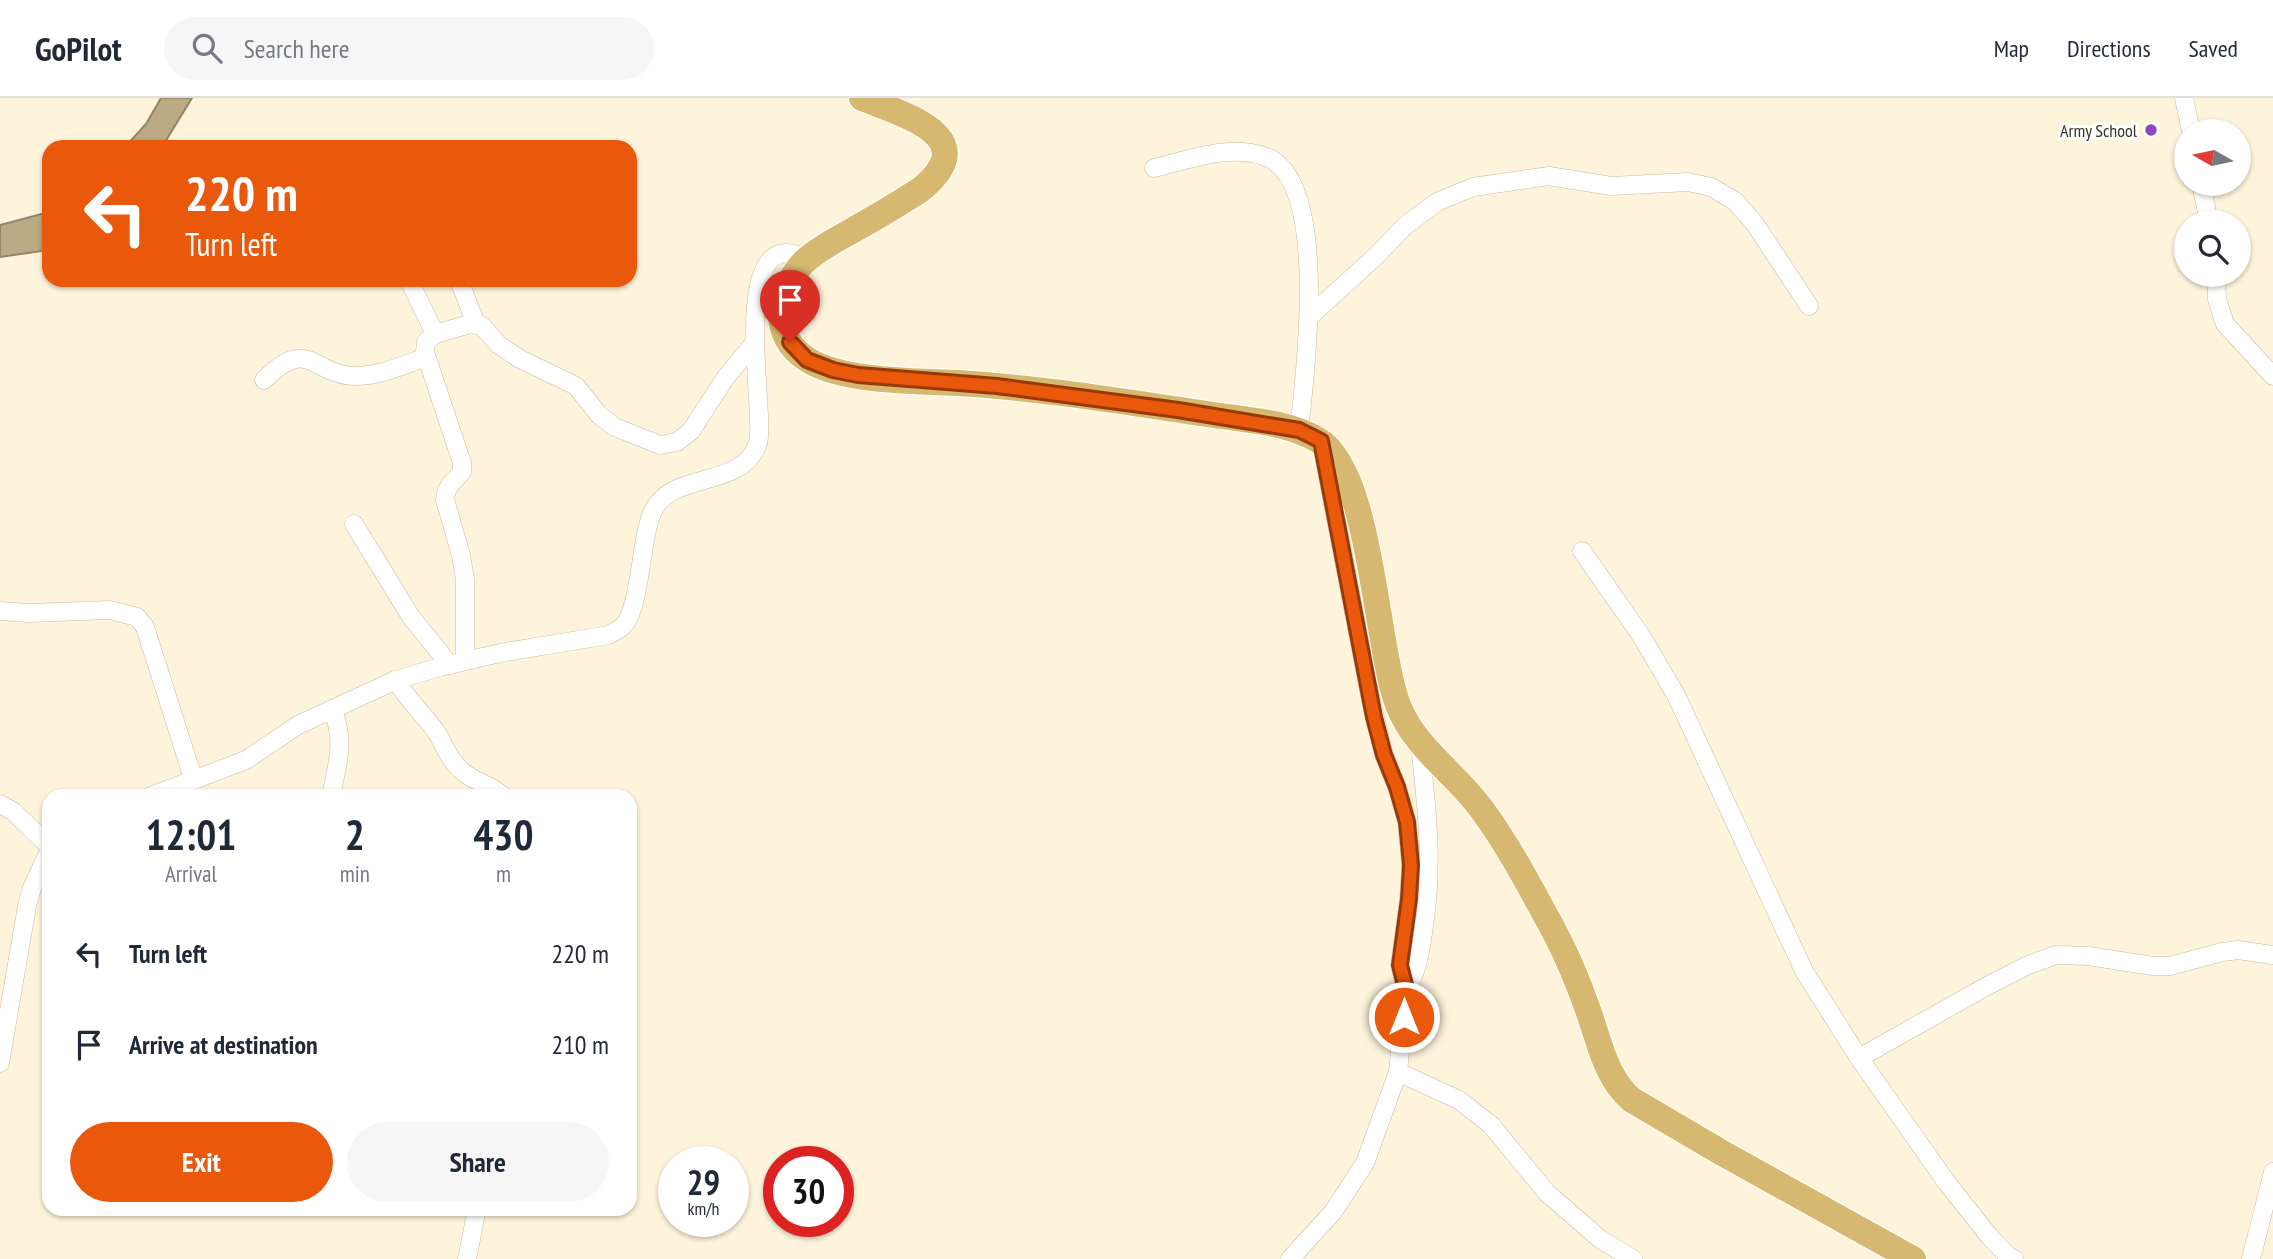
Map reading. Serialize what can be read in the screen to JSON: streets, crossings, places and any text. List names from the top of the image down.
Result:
{
  "places": ["Army School"],
  "north": "left",
  "page": {
    "header": "GoPilot",
    "search": "Search here",
    "nav": ["Map", "Directions", "Saved"],
    "turn": ["220 m", "Turn left"],
    "eta": [
      "12:01",
      "Arrival",
      "2",
      "min",
      "430",
      "m"
    ],
    "list": [
      {
        "name": "Turn left",
        "value": "220 m"
      },
      {
        "name": "Arrive at destination",
        "value": "210 m"
      }
    ],
    "buttons": ["Exit", "Share"],
    "speed": "29 km/h",
    "limit": "30"
  }
}
